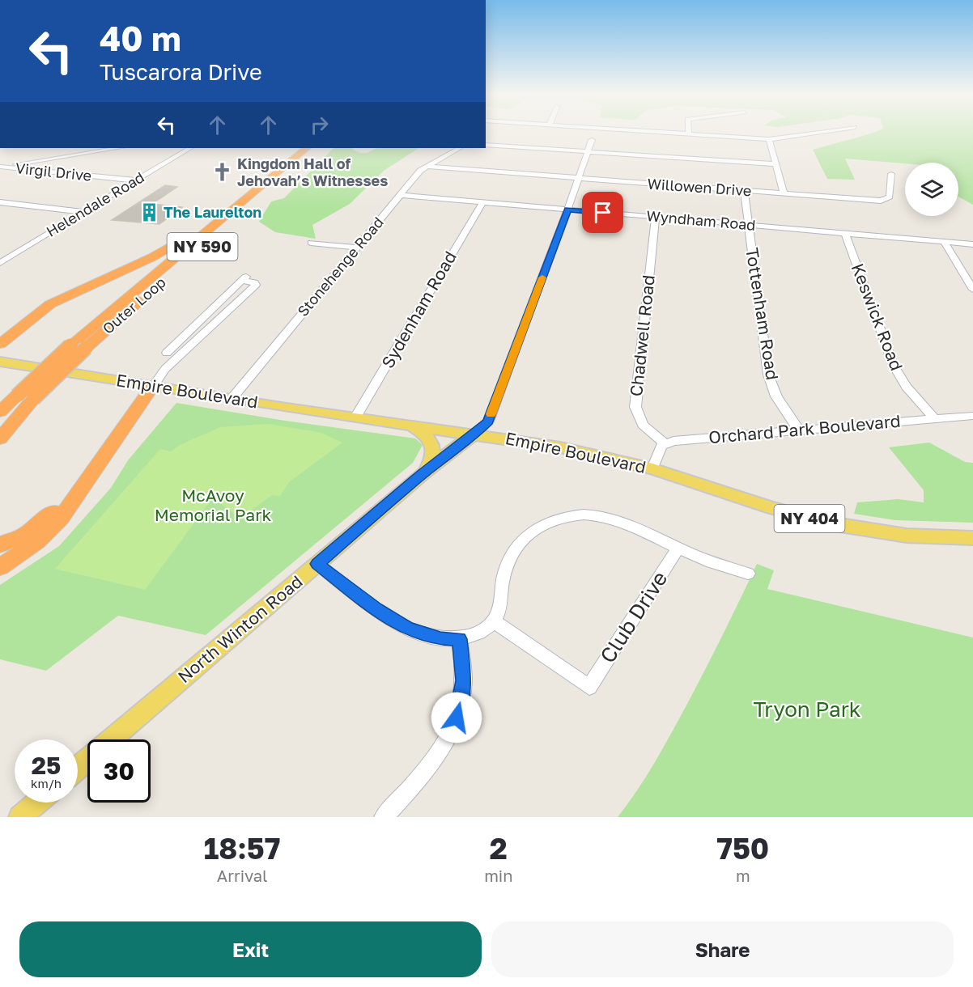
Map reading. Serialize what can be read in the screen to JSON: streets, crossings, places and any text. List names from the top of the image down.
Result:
{
  "streets": {
    "highway": ["NY 590", "Outer Loop"],
    "main road": ["Empire Boulevard", "NY 404", "North Winton Road"],
    "street": [
      "Virgil Drive",
      "Willowen Drive",
      "Helendale Road",
      "Wyndham Road",
      "Stonehenge Road",
      "Sydenham Road",
      "Tottenham Road",
      "Keswick Road",
      "Chadwell Road",
      "Orchard Park Boulevard",
      "Club Drive"
    ]
  },
  "crossings": [
    ["Virgil Drive", "Helendale Road"],
    ["Willowen Drive", "Stonehenge Road"],
    ["Willowen Drive", "Tottenham Road"],
    ["Willowen Drive", "North Winton Road"],
    ["Wyndham Road", "Stonehenge Road"],
    ["Wyndham Road", "Sydenham Road"],
    ["Wyndham Road", "Tottenham Road"],
    ["Wyndham Road", "Keswick Road"],
    ["Wyndham Road", "Chadwell Road"],
    ["Wyndham Road", "North Winton Road"],
    ["Stonehenge Road", "Empire Boulevard"],
    ["Sydenham Road", "Empire Boulevard"],
    ["Tottenham Road", "Orchard Park Boulevard"],
    ["Keswick Road", "Orchard Park Boulevard"],
    ["Chadwell Road", "Orchard Park Boulevard"],
    ["Empire Boulevard", "North Winton Road"]
  ],
  "parks": ["McAvoy Memorial Park", "Tryon Park"],
  "places": {
    "church": ["Kingdom Hall of Jehovah’s Witnesses"],
    "building": ["The Laurelton"]
  },
  "page": {
    "turn": ["40 m", "Tuscarora Drive"],
    "speed": "25 km/h",
    "limit": "30",
    "eta": [
      "18:57",
      "Arrival",
      "2",
      "min",
      "750",
      "m"
    ],
    "buttons": ["Exit", "Share"]
  }
}
